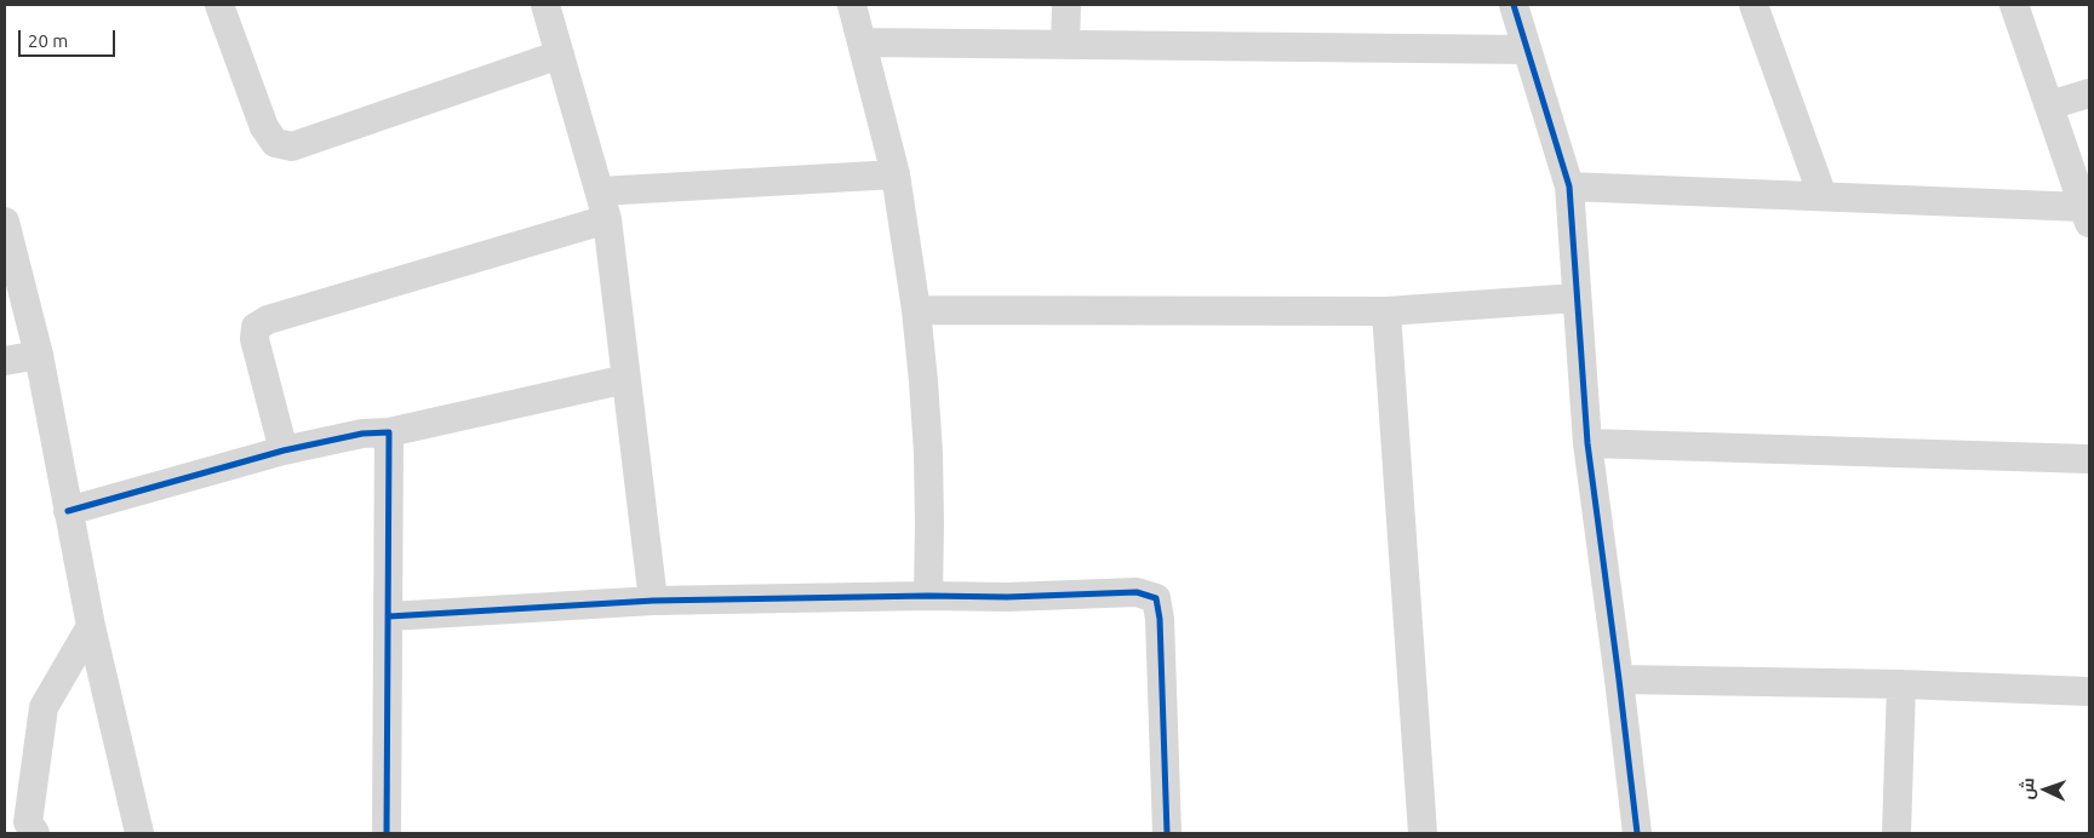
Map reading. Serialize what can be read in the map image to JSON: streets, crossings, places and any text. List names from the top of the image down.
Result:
{
  "scale_bar": "20 m",
  "north": "left"
}
